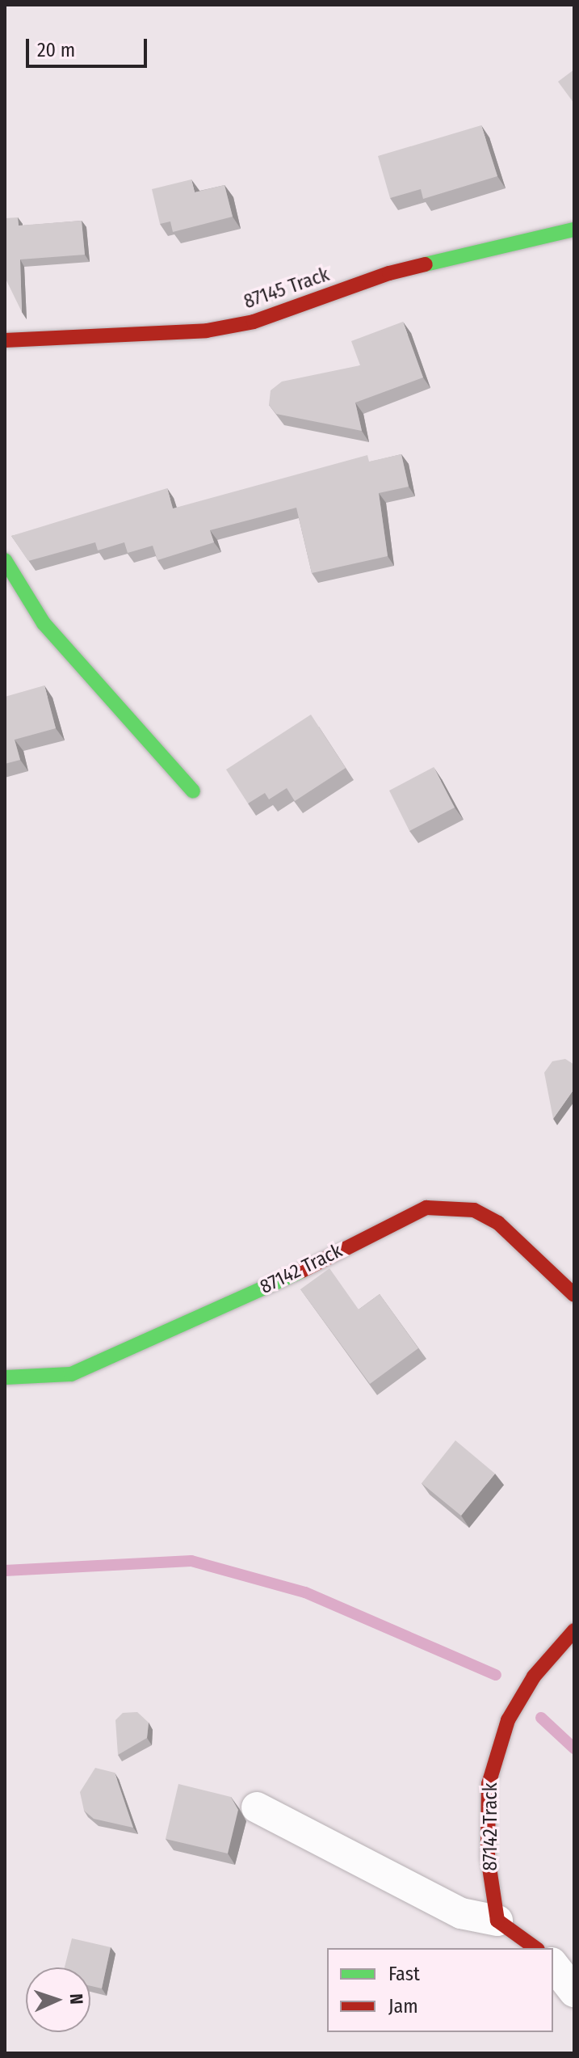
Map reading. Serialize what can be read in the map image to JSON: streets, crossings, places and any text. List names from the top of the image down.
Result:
{
  "streets": {
    "street": ["87145 Track", "87142 Track"]
  },
  "legend": ["Fast", "Jam"],
  "scale_bar": "20 m",
  "north": "right"
}
